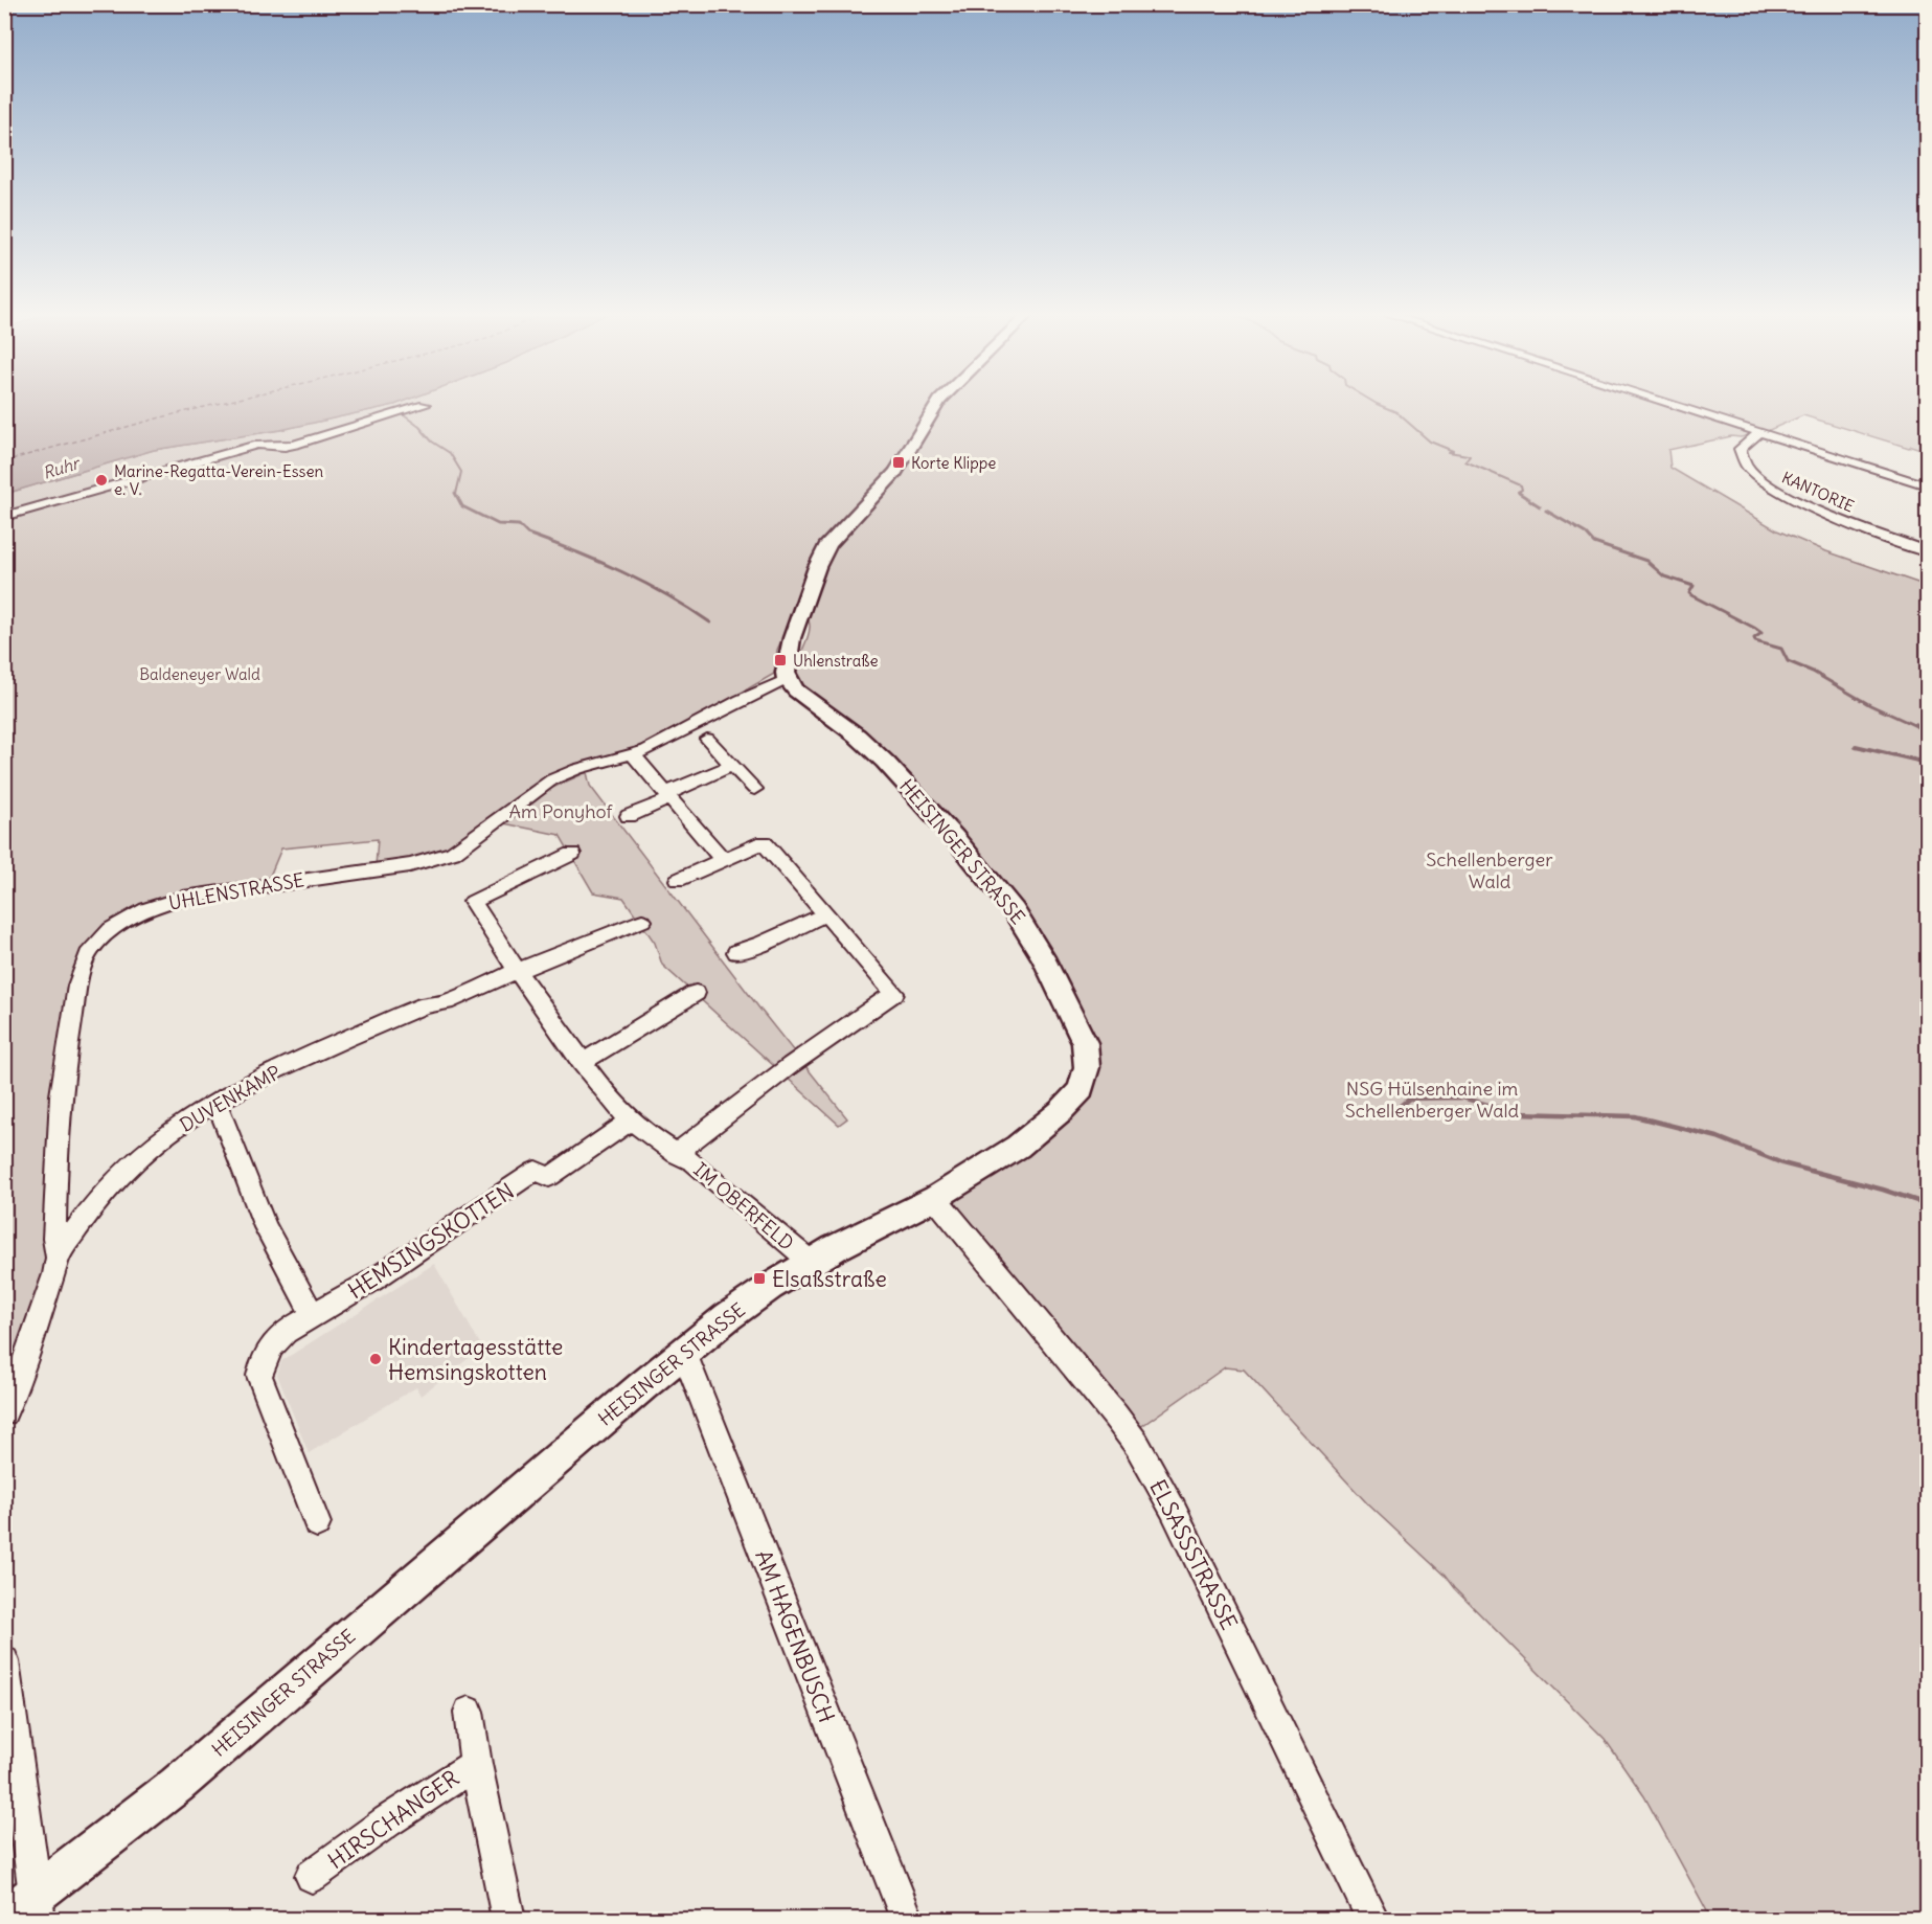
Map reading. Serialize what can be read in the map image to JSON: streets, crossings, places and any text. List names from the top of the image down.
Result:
{
  "streets": {
    "main road": ["HEISINGER STRASSE"],
    "street": [
      "KANTORIE",
      "UHLENSTRASSE",
      "DUVENKAMP",
      "IM OBERFELD",
      "HEMSINGSKOTTEN",
      "ELSASSSTRASSE",
      "AM HAGENBUSCH",
      "HIRSCHANGER"
    ]
  },
  "crossings": [
    ["HEISINGER STRASSE", "UHLENSTRASSE"],
    ["HEISINGER STRASSE", "IM OBERFELD"],
    ["HEISINGER STRASSE", "ELSASSSTRASSE"],
    ["HEISINGER STRASSE", "AM HAGENBUSCH"],
    ["UHLENSTRASSE", "DUVENKAMP"],
    ["DUVENKAMP", "IM OBERFELD"],
    ["IM OBERFELD", "HEMSINGSKOTTEN"]
  ],
  "water": ["Ruhr"],
  "parks": [
    "Baldeneyer Wald",
    "Am Ponyhof",
    "Schellenberger Wald",
    "NSG Hülsenhaine im Schellenberger Wald"
  ],
  "places": {
    "transit": ["Korte Klippe", "Uhlenstraße", "Elsaßstraße"],
    "other": ["Marine-Regatta-Verein-Essen e. V.", "Kindertagesstätte Hemsingskotten"]
  }
}
